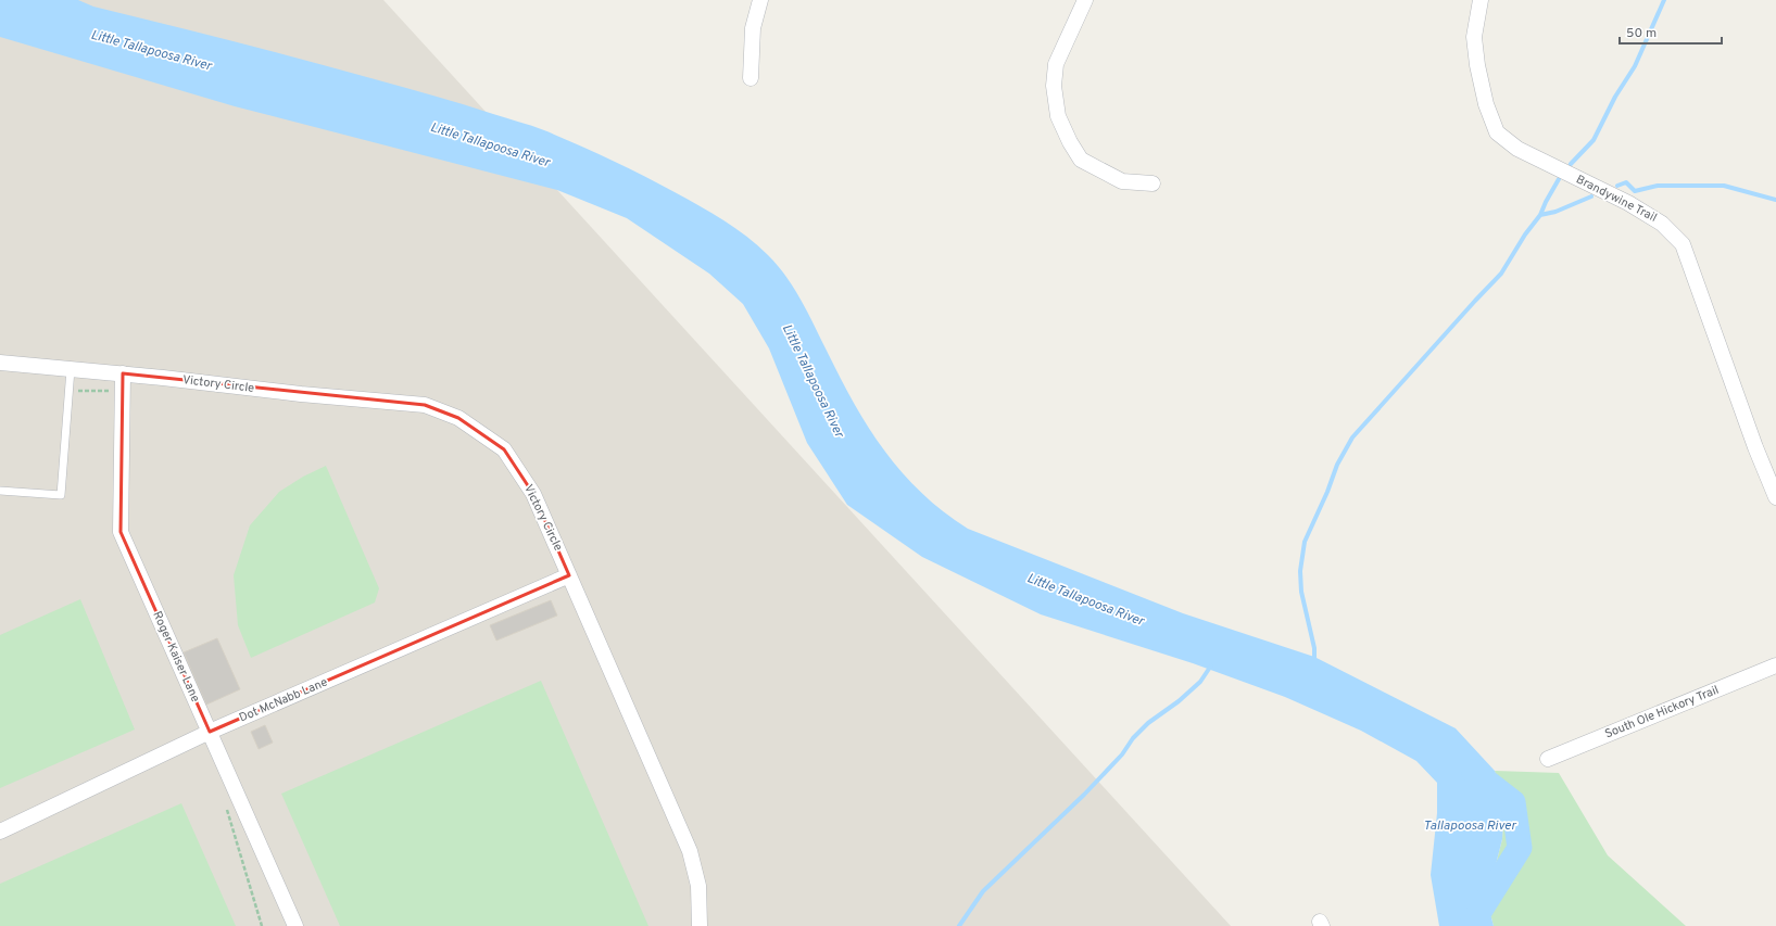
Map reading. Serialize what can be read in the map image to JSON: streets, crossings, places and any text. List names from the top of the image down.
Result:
{
  "streets": {
    "street": [
      "Brandywine Trail",
      "Victory Circle",
      "Roger Kaiser Lane",
      "Dot McNabb Lane",
      "South Ole Hickory Trail"
    ]
  },
  "crossings": [
    ["Victory Circle", "Roger Kaiser Lane"],
    ["Victory Circle", "Dot McNabb Lane"],
    ["Roger Kaiser Lane", "Dot McNabb Lane"]
  ],
  "water": ["Little Tallapoosa River", "Tallapoosa River"],
  "scale_bar": "50 m"
}
